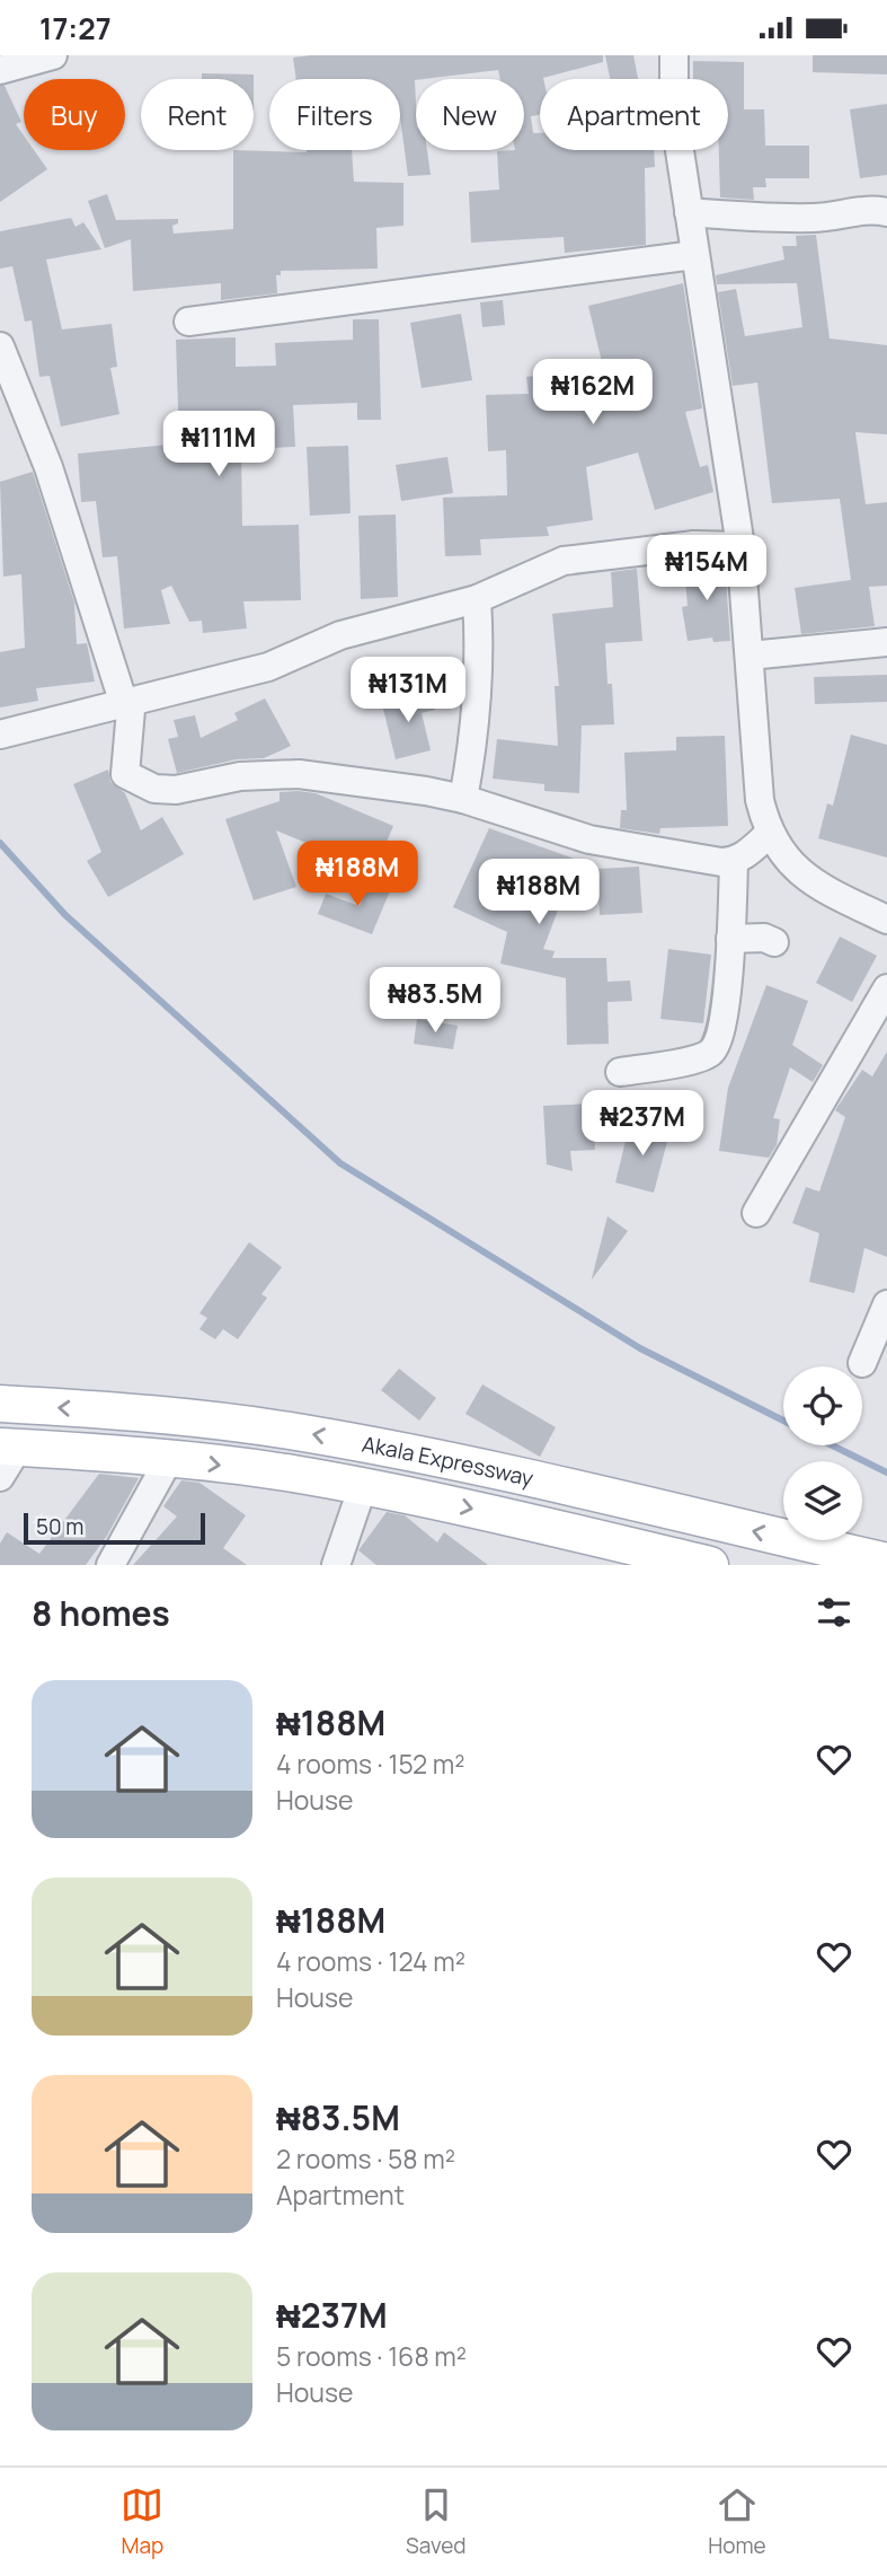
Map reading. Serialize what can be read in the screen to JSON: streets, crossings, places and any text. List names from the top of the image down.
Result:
{
  "streets": {
    "main road": ["Akala Expressway"]
  },
  "scale_bar": "50 m",
  "page": {
    "status": "17:27",
    "chip": [
      "Buy",
      "Rent",
      "Filters",
      "New",
      "Apartment"
    ],
    "price": [
      "₦162M",
      "₦111M",
      "₦154M",
      "₦131M",
      "₦188M",
      "₦188M",
      "₦83.5M",
      "₦237M"
    ],
    "scale": "50 m",
    "heading": "8 homes",
    "list": [
      {
        "name": "₦188M",
        "note": "4 rooms · 152 m² · House"
      },
      {
        "name": "₦188M",
        "note": "4 rooms · 124 m² · House"
      },
      {
        "name": "₦83.5M",
        "note": "2 rooms · 58 m² · Apartment"
      },
      {
        "name": "₦237M",
        "note": "5 rooms · 168 m² · House"
      }
    ],
    "tabs": ["Map", "Saved", "Home"]
  }
}
